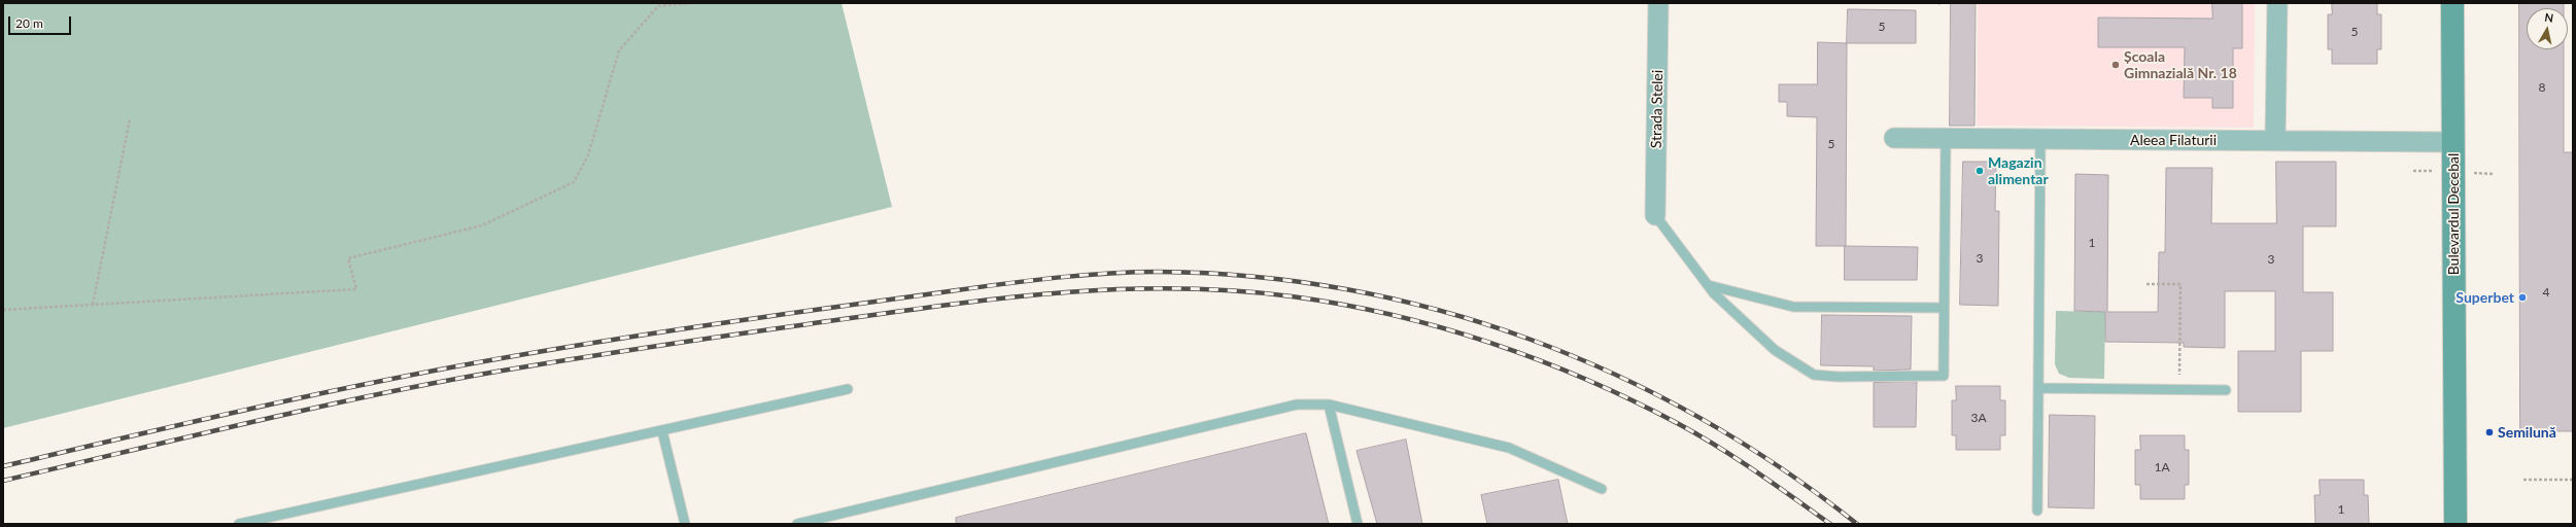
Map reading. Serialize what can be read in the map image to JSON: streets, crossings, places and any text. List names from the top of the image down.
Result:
{
  "streets": {
    "main road": ["Bulevardul Decebal"],
    "street": ["Strada Stelei", "Aleea Filaturii"]
  },
  "crossings": [
    ["Aleea Filaturii", "Bulevardul Decebal"]
  ],
  "places": [
    "Școala Gimnazială Nr. 18",
    "Magazin alimentar",
    "Superbet",
    "Semilună"
  ],
  "house_numbers": [
    "5",
    "5",
    "8",
    "5",
    "1",
    "3",
    "3",
    "4",
    "3A",
    "1A",
    "1"
  ],
  "scale_bar": "20 m",
  "north": "top"
}
